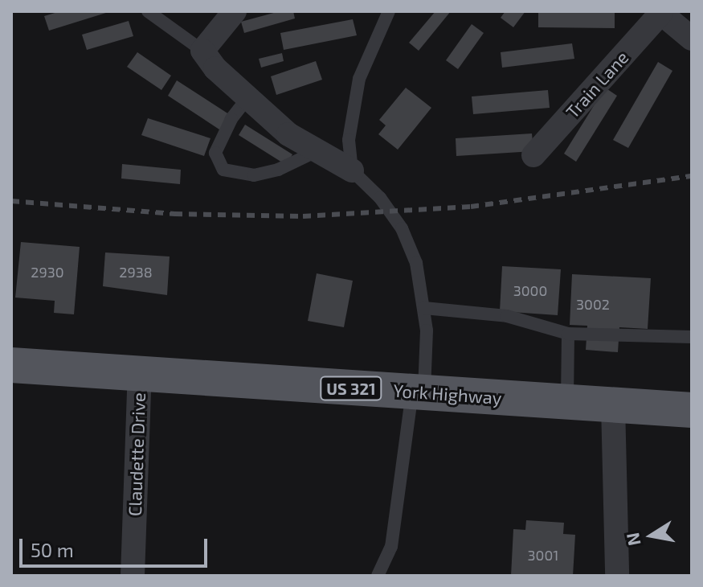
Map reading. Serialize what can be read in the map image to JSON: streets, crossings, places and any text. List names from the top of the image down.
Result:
{
  "streets": {
    "main road": ["US 321", "York Highway"],
    "street": ["Train Lane", "Claudette Drive"]
  },
  "crossings": [
    ["York Highway", "Claudette Drive"]
  ],
  "house_numbers": [
    "2930",
    "2938",
    "3000",
    "3002",
    "3001"
  ],
  "scale_bar": "50 m",
  "north": "left"
}
